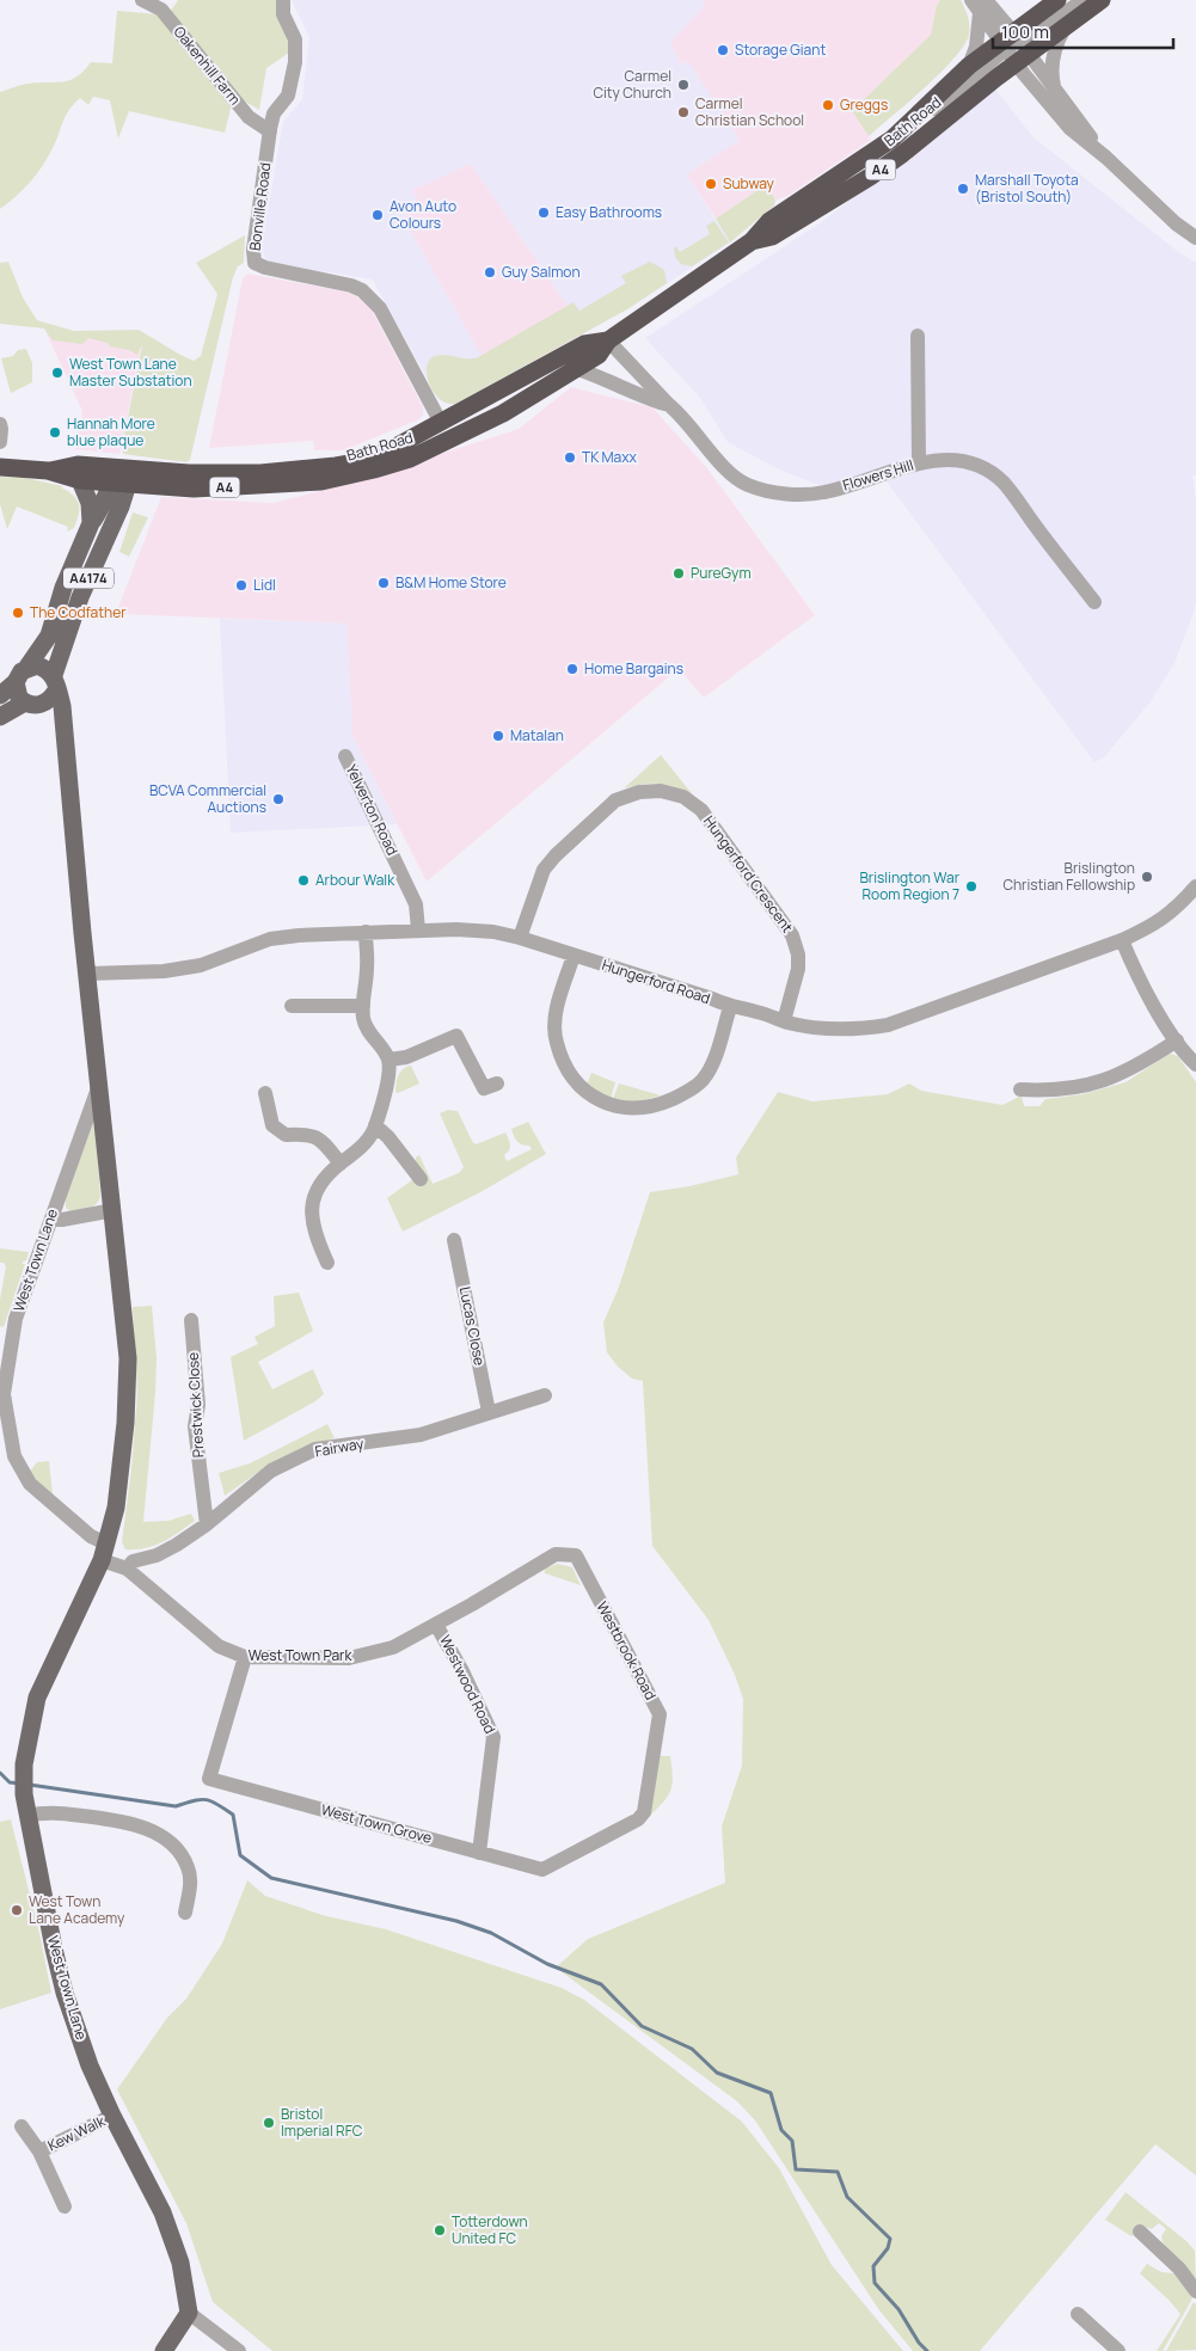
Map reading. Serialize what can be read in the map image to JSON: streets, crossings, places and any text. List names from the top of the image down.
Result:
{
  "streets": {
    "highway": ["Bath Road", "A4"],
    "main road": ["A4174", "West Town Lane"],
    "street": [
      "Oakenhill Farm",
      "Bonville Road",
      "Flowers Hill",
      "Yelverton Road",
      "Hungerford Crescent",
      "Hungerford Road",
      "Lucas Close",
      "Prestwick Close",
      "Fairway",
      "Westbrook Road",
      "West Town Park",
      "Westwood Road",
      "West Town Grove",
      "Kew Walk"
    ]
  },
  "crossings": [
    ["Oakenhill Farm", "Bonville Road"],
    ["Bath Road", "A4"],
    ["Bath Road", "Bonville Road"],
    ["Bath Road", "Flowers Hill"],
    ["Bath Road", "A4174"],
    ["Bath Road", "West Town Lane"],
    ["A4", "A4174"],
    ["A4", "West Town Lane"],
    ["A4174", "West Town Lane"],
    ["Yelverton Road", "Hungerford Road"],
    ["Hungerford Crescent", "Hungerford Road"],
    ["Hungerford Road", "West Town Lane"],
    ["West Town Lane", "West Town Park"],
    ["West Town Lane", "Kew Walk"],
    ["Lucas Close", "Fairway"],
    ["Prestwick Close", "Fairway"],
    ["Fairway", "West Town Park"],
    ["Westbrook Road", "West Town Park"],
    ["Westbrook Road", "West Town Grove"],
    ["West Town Park", "Westwood Road"],
    ["West Town Park", "West Town Grove"],
    ["Westwood Road", "West Town Grove"]
  ],
  "places": [
    "Storage Giant",
    "Carmel City Church",
    "Greggs",
    "Carmel Christian School",
    "Subway",
    "Marshall Toyota (Bristol South)",
    "Easy Bathrooms",
    "Avon Auto Colours",
    "Guy Salmon",
    "West Town Lane Master Substation",
    "Hannah More blue plaque",
    "TK Maxx",
    "PureGym",
    "B&M Home Store",
    "Lidl",
    "The Codfather",
    "Home Bargains",
    "Matalan",
    "BCVA Commercial Auctions",
    "Brislington Christian Fellowship",
    "Arbour Walk",
    "Brislington War Room Region 7",
    "West Town Lane Academy",
    "Bristol Imperial RFC",
    "Totterdown United FC"
  ],
  "scale_bar": "100 m"
}
